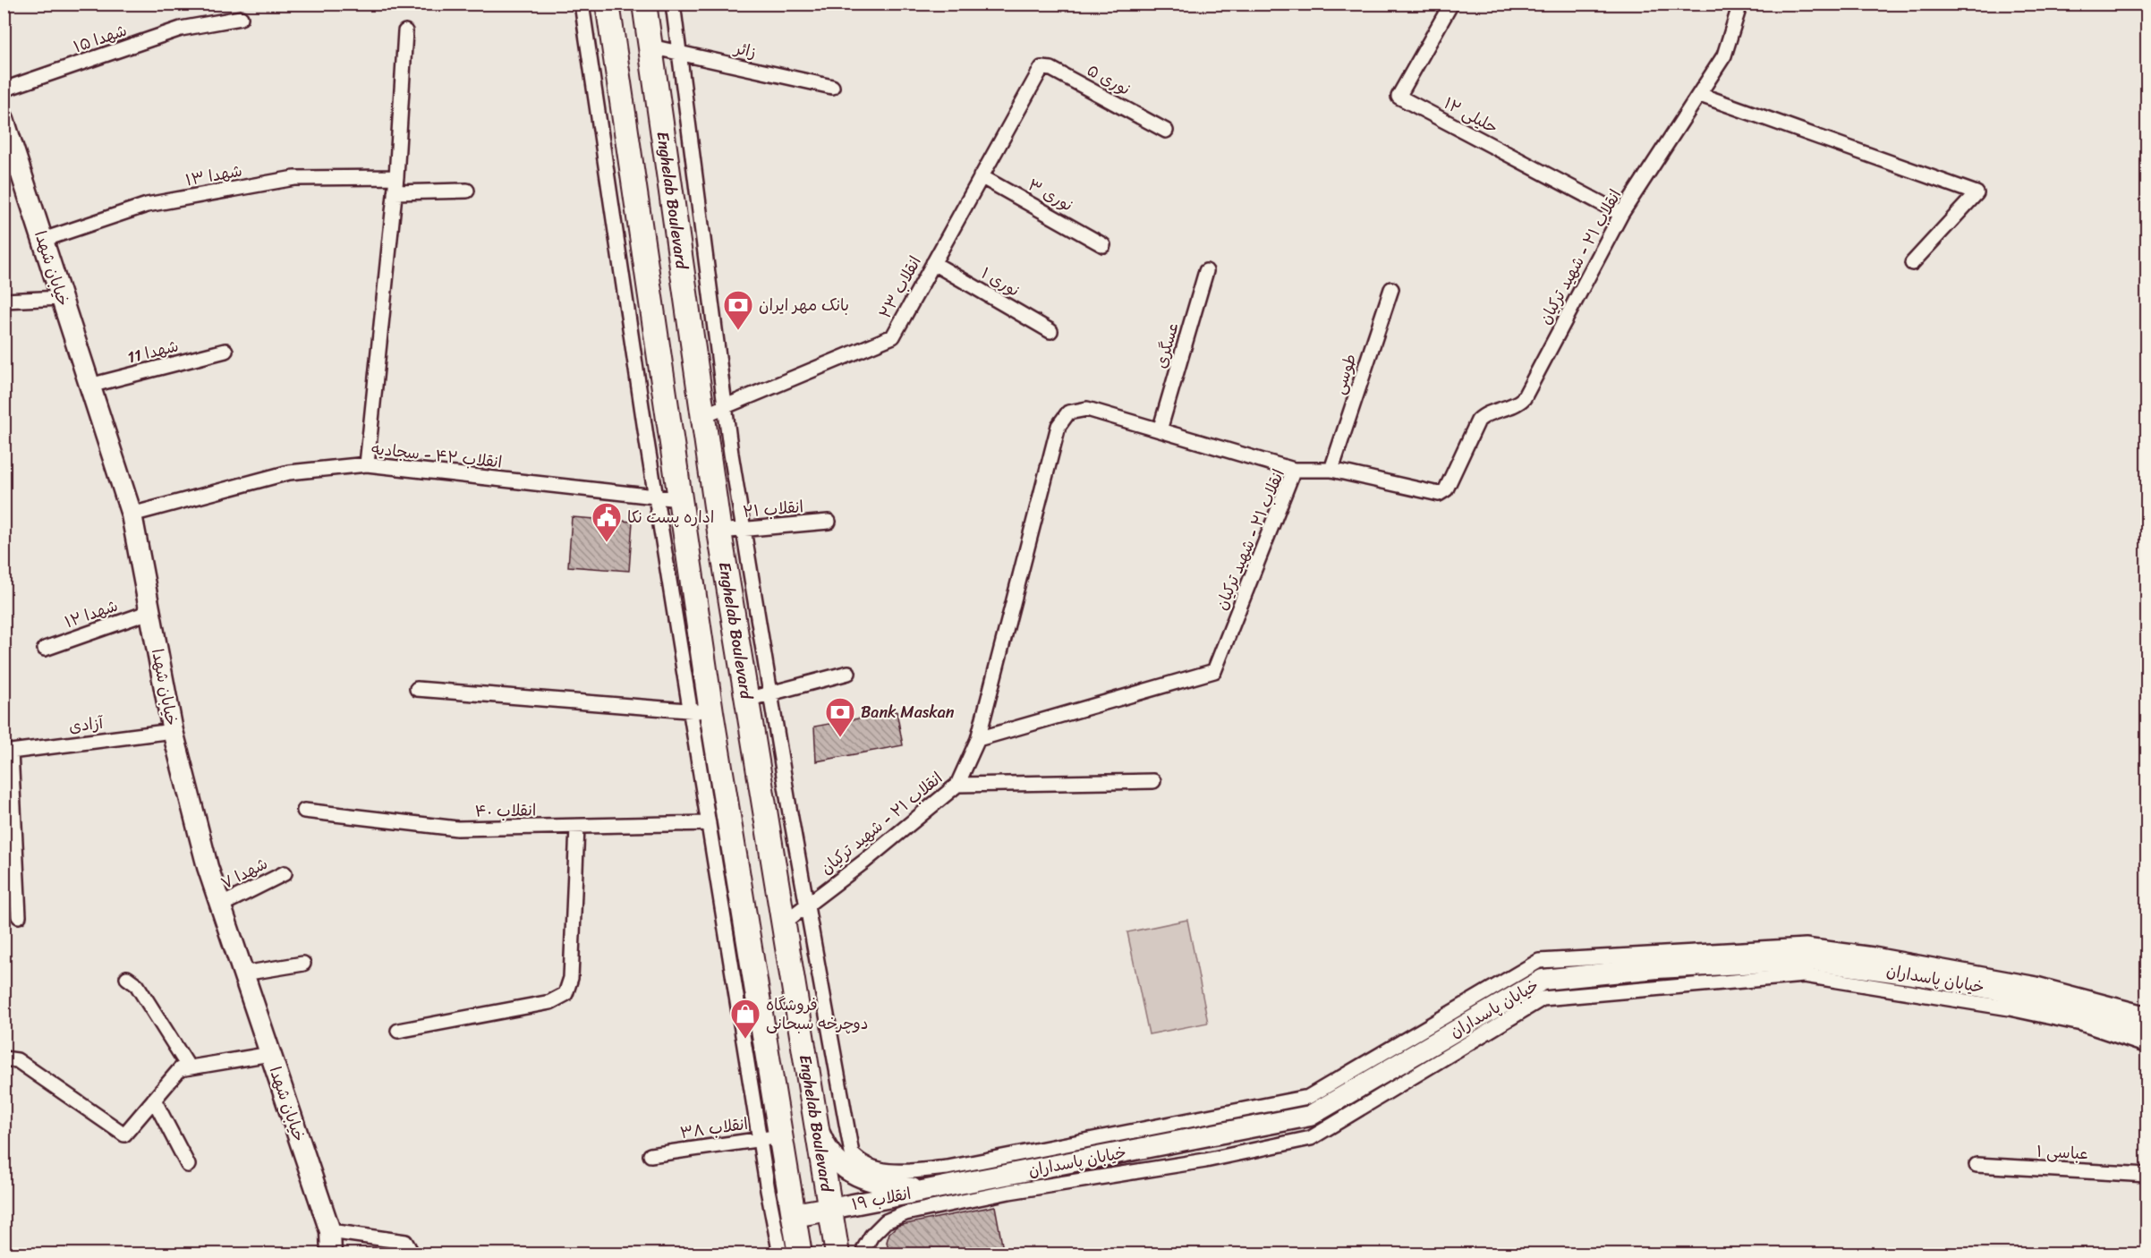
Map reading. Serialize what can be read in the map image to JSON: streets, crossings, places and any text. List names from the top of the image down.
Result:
{
  "streets": {
    "main road": [
      "Enghelab Boulevard",
      "خیابان شهدا",
      "خیابان پاسداران",
      "انقلاب ۱۹"
    ],
    "street": [
      "شهدا ۱۵",
      "زائر",
      "نوری ۵",
      "حلیلی ۱۲",
      "شهدا ۱۳",
      "نوری ۳",
      "انقلاب ۲۱ - شهید ترکیان",
      "نوری ۱",
      "انقلاب ۲۳",
      "عسگری",
      "شهدا 11",
      "طوسی",
      "انقلاب ۴۲ - سجادیه",
      "انقلاب ۲۱",
      "شهدا ۱۲",
      "آزادی",
      "انقلاب ۴۰",
      "شهدا ۷",
      "انقلاب ۳۸",
      "عباسی ۱"
    ]
  },
  "crossings": [
    ["زائر", "Enghelab Boulevard"],
    ["نوری ۵", "انقلاب ۲۳"],
    ["حلیلی ۱۲", "انقلاب ۲۱ - شهید ترکیان"],
    ["شهدا ۱۳", "خیابان شهدا"],
    ["نوری ۳", "انقلاب ۲۳"],
    ["Enghelab Boulevard", "انقلاب ۲۱ - شهید ترکیان"],
    ["Enghelab Boulevard", "انقلاب ۲۳"],
    ["Enghelab Boulevard", "انقلاب ۲۱"],
    ["Enghelab Boulevard", "انقلاب ۱۹"],
    ["انقلاب ۲۱ - شهید ترکیان", "طوسی"],
    ["خیابان شهدا", "شهدا 11"],
    ["خیابان شهدا", "انقلاب ۴۲ - سجادیه"],
    ["خیابان شهدا", "شهدا ۱۲"],
    ["خیابان شهدا", "آزادی"],
    ["خیابان شهدا", "شهدا ۷"],
    ["نوری ۱", "انقلاب ۲۳"],
    ["خیابان پاسداران", "انقلاب ۱۹"]
  ],
  "places": {
    "bank": ["بانک مهر ایران", "Bank Maskan"],
    "public building": ["اداره پست نکا"],
    "shop": ["فروشگاه دوچرخه سبحانی"]
  }
}
